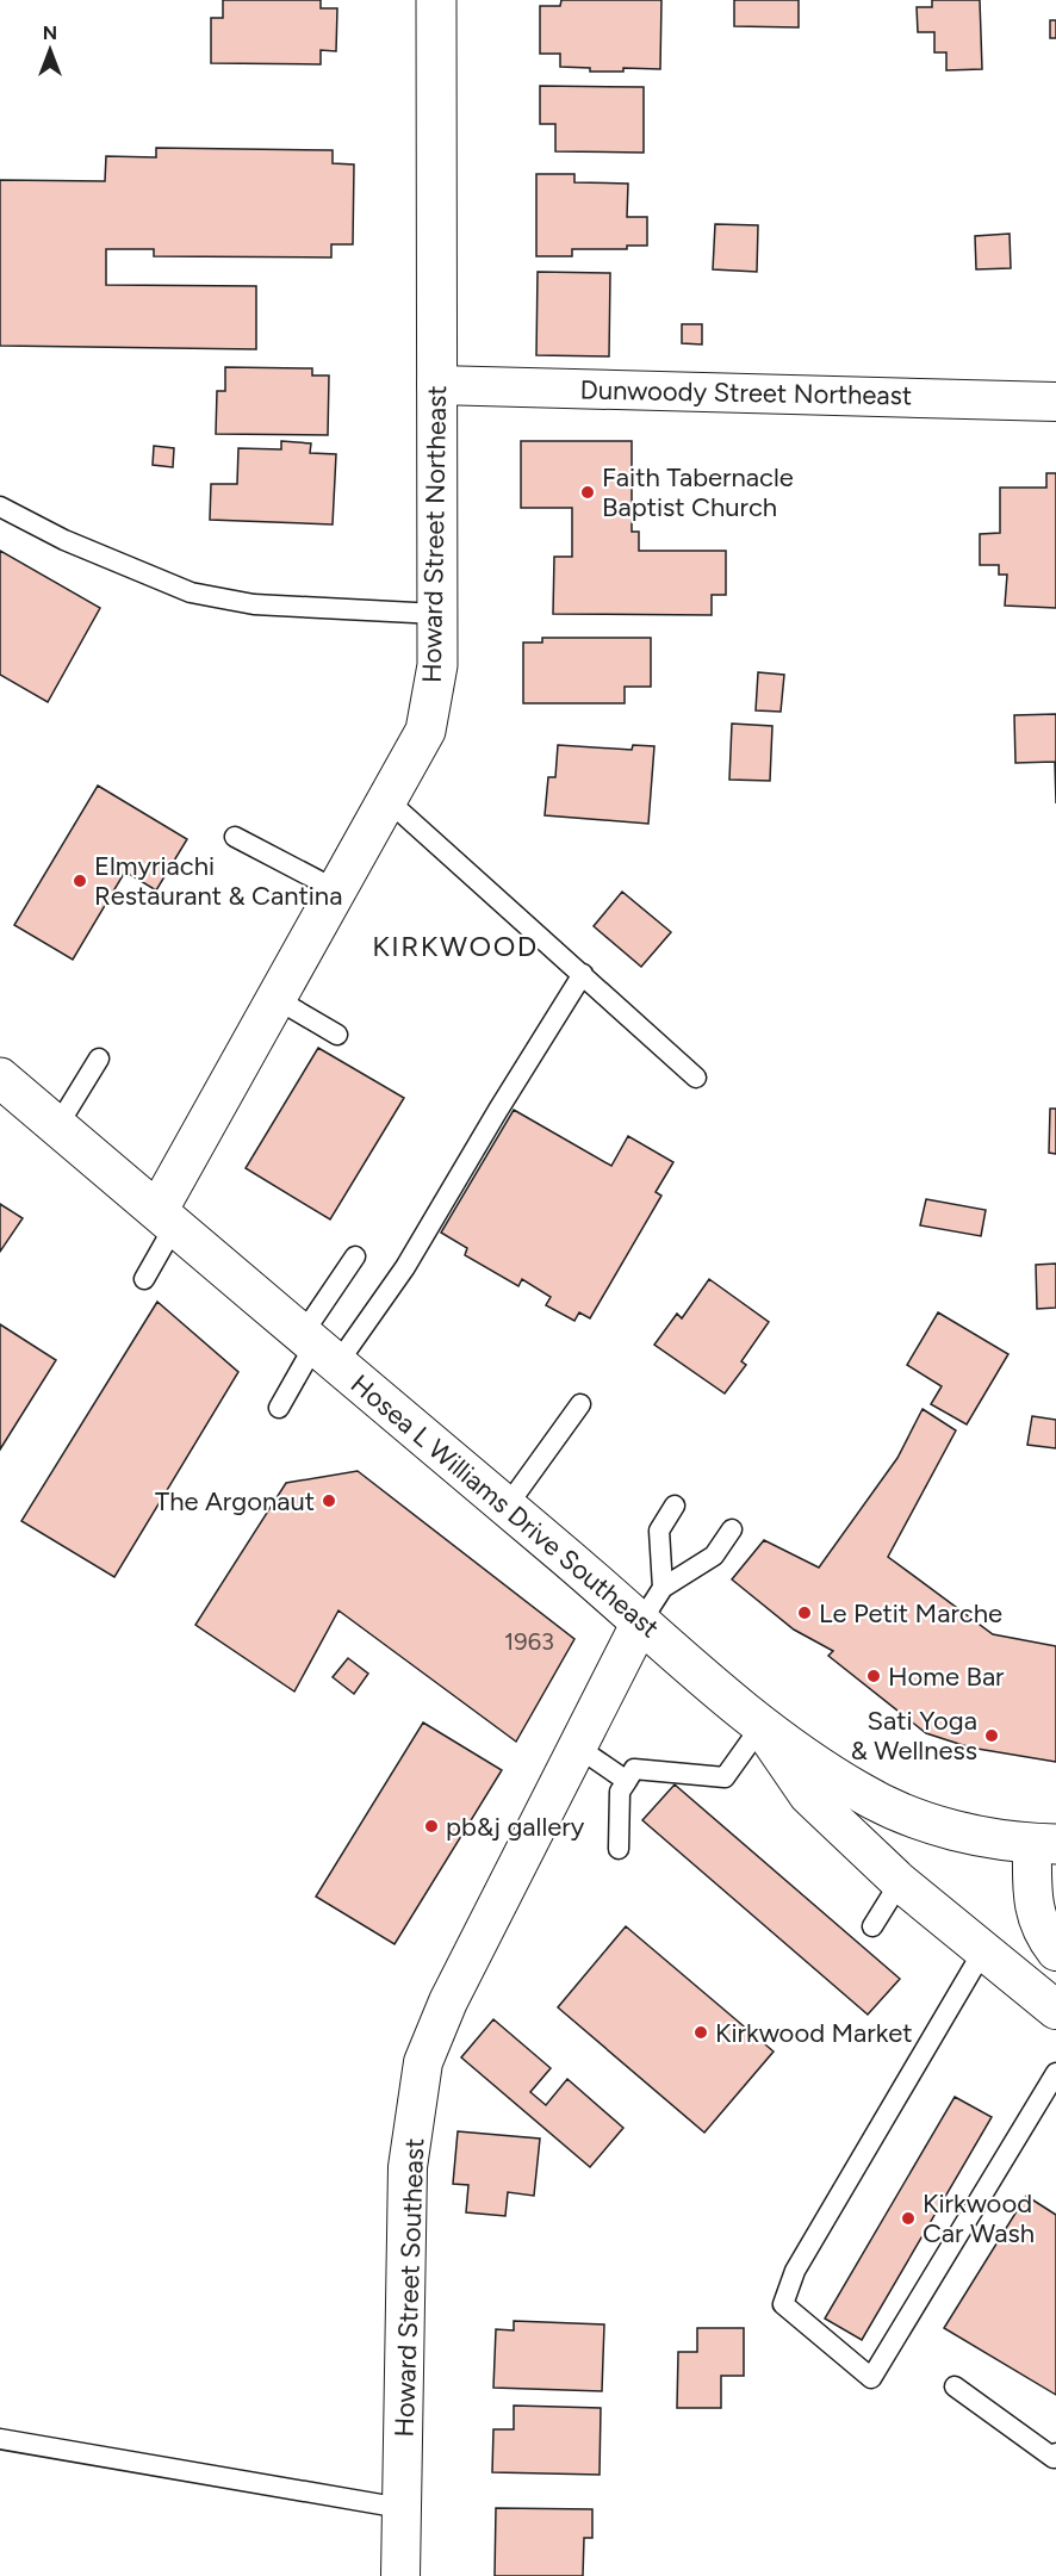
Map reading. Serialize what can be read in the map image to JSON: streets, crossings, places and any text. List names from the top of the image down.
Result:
{
  "streets": {
    "street": [
      "Dunwoody Street Northeast",
      "Howard Street Northeast",
      "Hosea L Williams Drive Southeast",
      "Howard Street Southeast"
    ]
  },
  "crossings": [
    ["Dunwoody Street Northeast", "Howard Street Northeast"],
    ["Howard Street Northeast", "Hosea L Williams Drive Southeast"],
    ["Hosea L Williams Drive Southeast", "Howard Street Southeast"]
  ],
  "districts": ["KIRKWOOD"],
  "places": [
    "Faith Tabernacle Baptist Church",
    "Elmyriachi Restaurant & Cantina",
    "The Argonaut",
    "Le Petit Marche",
    "Home Bar",
    "Sati Yoga & Wellness",
    "pb&j gallery",
    "Kirkwood Market",
    "Kirkwood Car Wash"
  ],
  "house_numbers": ["1963"],
  "north": "top"
}
